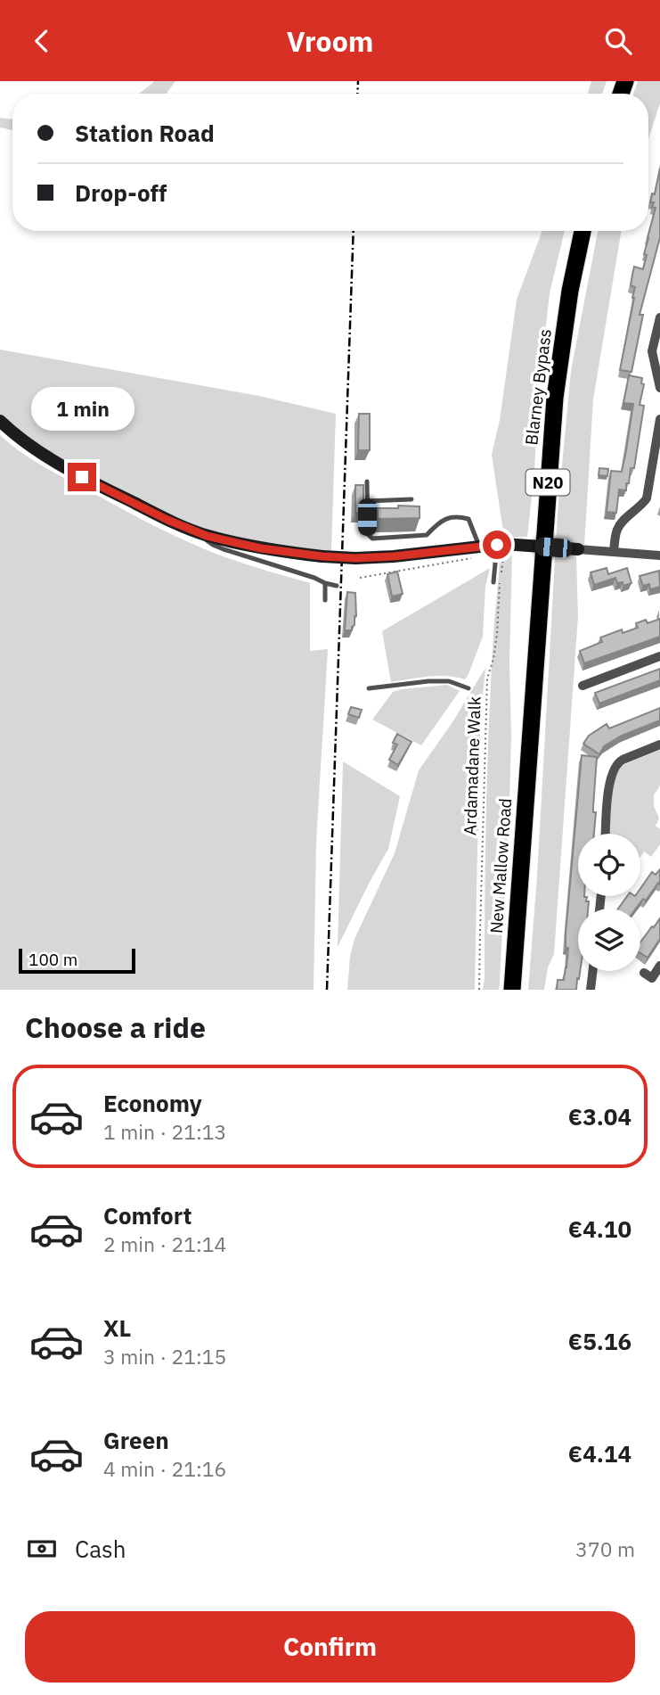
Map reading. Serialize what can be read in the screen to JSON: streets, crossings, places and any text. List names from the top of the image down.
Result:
{
  "streets": {
    "highway": ["Blarney Bypass", "N20", "New Mallow Road"],
    "path": ["Ardamadane Walk"]
  },
  "crossings": [
    ["Blarney Bypass", "New Mallow Road"]
  ],
  "scale_bar": "100 m",
  "page": {
    "header": "Vroom",
    "banner": ["Station Road", "Drop-off"],
    "bubble": "1 min",
    "scale": "100 m",
    "heading": "Choose a ride",
    "list": [
      {
        "name": "Economy",
        "note": "1 min · 21:13",
        "value": "€3.04"
      },
      {
        "name": "Comfort",
        "note": "2 min · 21:14",
        "value": "€4.10"
      },
      {
        "name": "XL",
        "note": "3 min · 21:15",
        "value": "€5.16"
      },
      {
        "name": "Green",
        "note": "4 min · 21:16",
        "value": "€4.14"
      }
    ],
    "pay": ["Cash", "370 m"],
    "buttons": "Confirm"
  }
}
